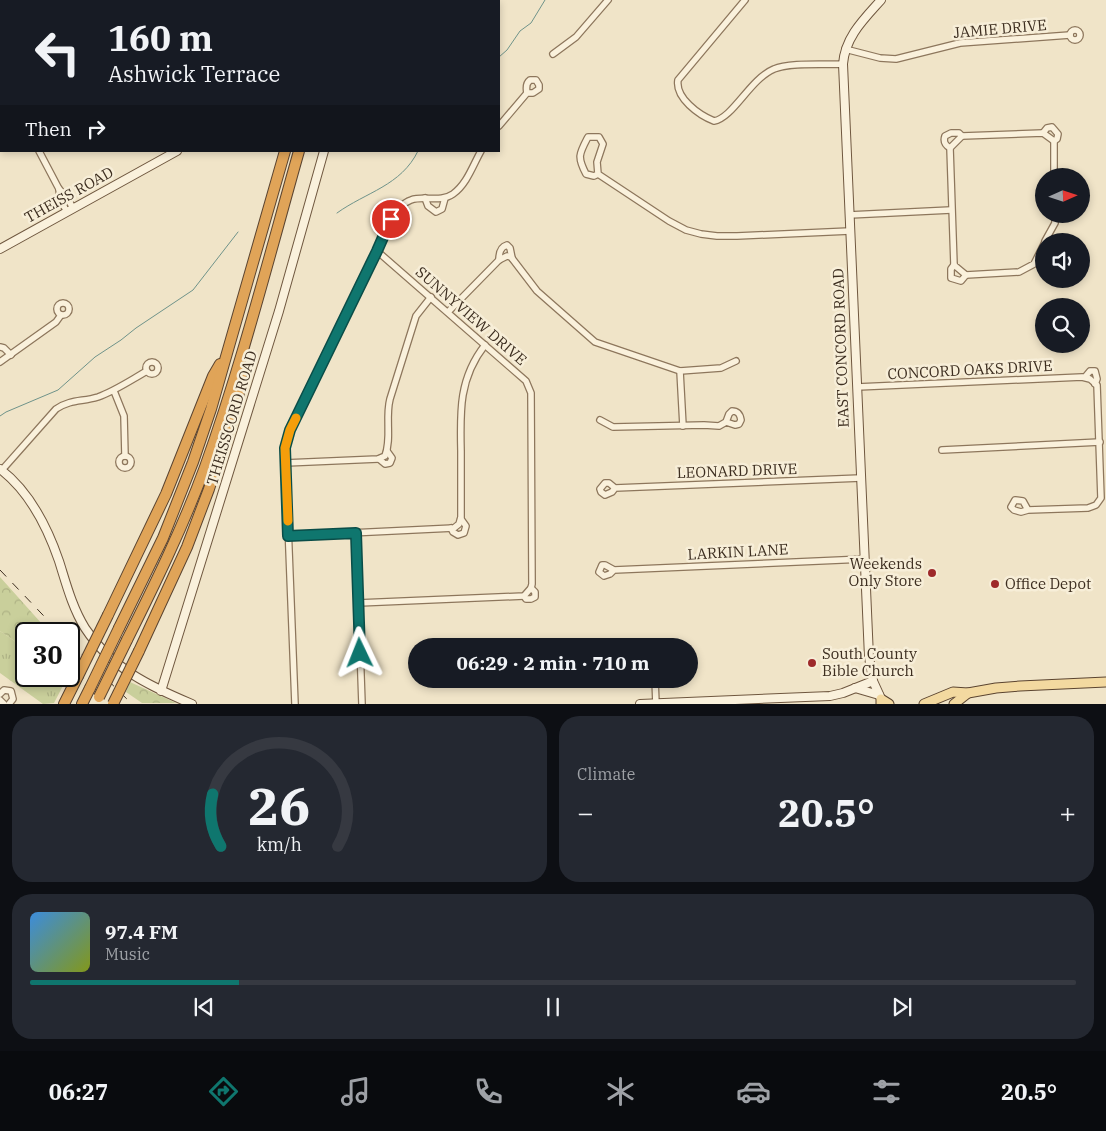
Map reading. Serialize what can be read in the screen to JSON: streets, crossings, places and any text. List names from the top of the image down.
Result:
{
  "streets": {
    "street": [
      "JAMIE DRIVE",
      "THEISS ROAD",
      "SUNNYVIEW DRIVE",
      "EAST CONCORD ROAD",
      "CONCORD OAKS DRIVE",
      "THEISSCORD ROAD",
      "LEONARD DRIVE",
      "LARKIN LANE"
    ]
  },
  "crossings": [
    ["JAMIE DRIVE", "EAST CONCORD ROAD"],
    ["EAST CONCORD ROAD", "CONCORD OAKS DRIVE"],
    ["EAST CONCORD ROAD", "LEONARD DRIVE"],
    ["EAST CONCORD ROAD", "LARKIN LANE"]
  ],
  "places": ["Weekends Only Store", "Office Depot", "South County Bible Church"],
  "north": "right",
  "page": {
    "turn": ["160 m", "Ashwick Terrace"],
    "then": "Then",
    "limit": "30",
    "trip": "06:29 · 2 min · 710 m",
    "tile": "Climate",
    "heat": ["−", "20.5°", "+"],
    "song": ["97.4 FM", "Music"],
    "tabs": ["06:27", "20.5°"],
    "gauge": ["26", "km/h"]
  }
}
